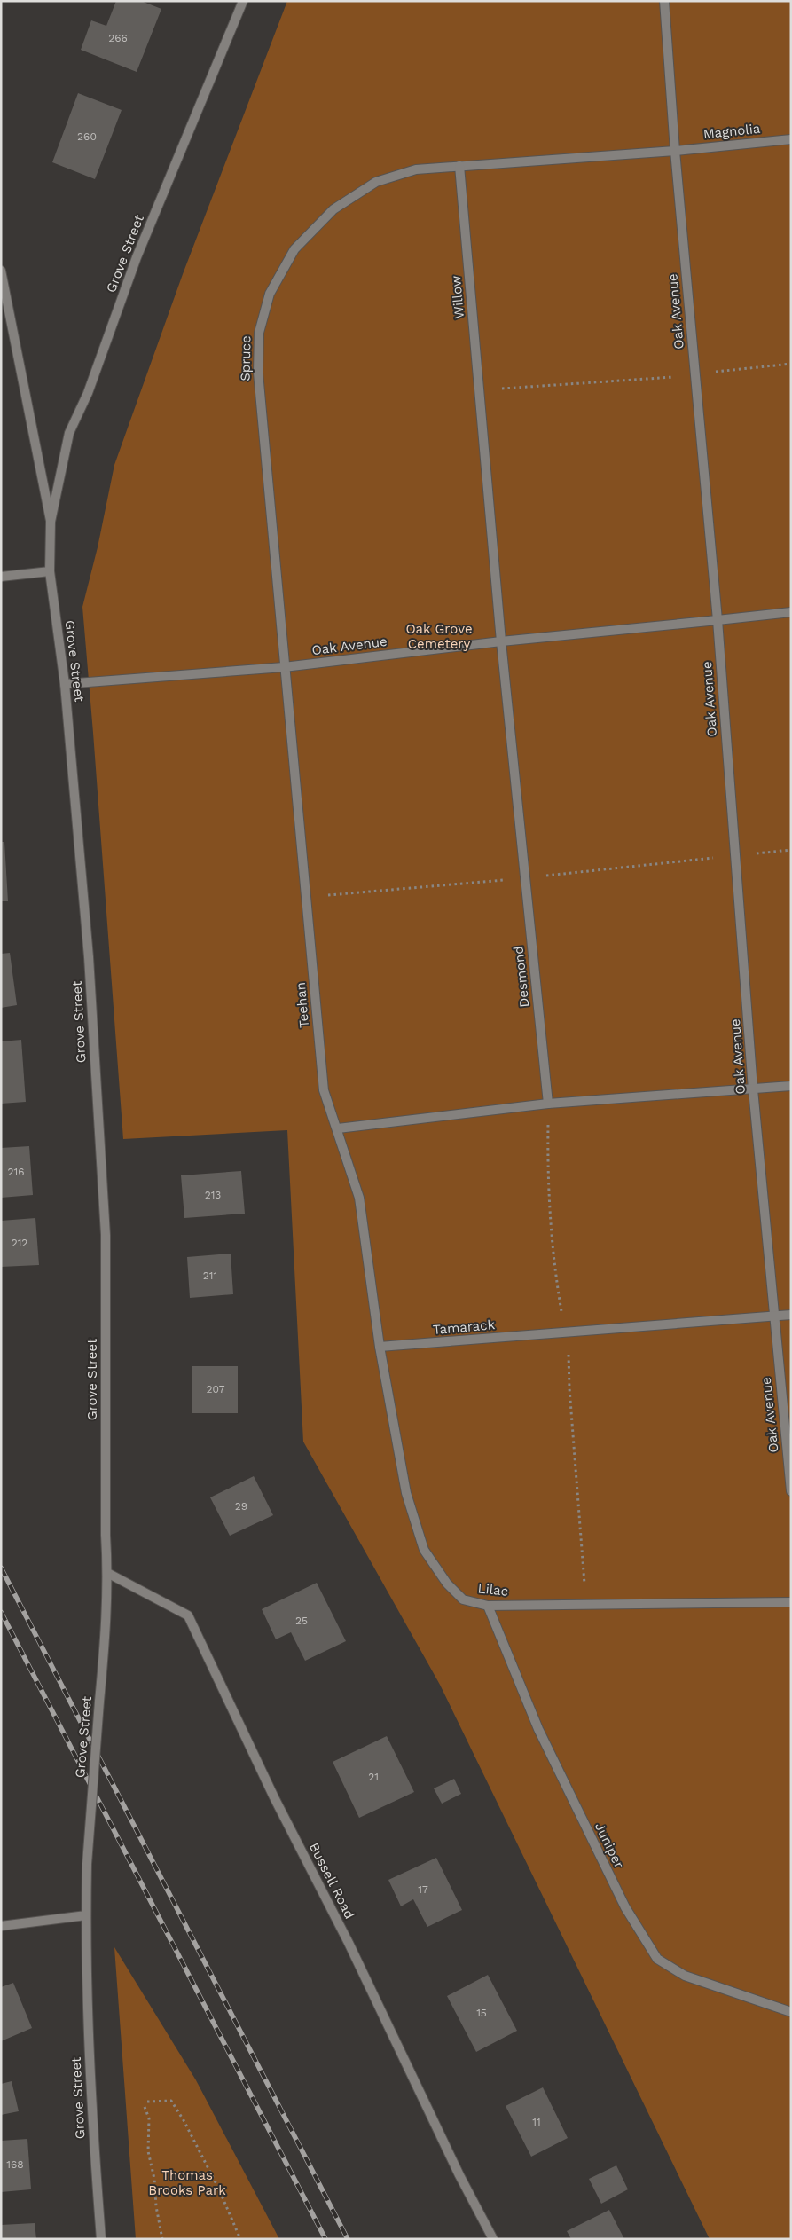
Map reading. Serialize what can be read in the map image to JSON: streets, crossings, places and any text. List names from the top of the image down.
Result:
{
  "streets": {
    "street": [
      "Magnolia",
      "Grove Street",
      "Willow",
      "Oak Avenue",
      "Spruce",
      "Desmond",
      "Teehan",
      "Tamarack",
      "Lilac",
      "Juniper",
      "Bussell Road"
    ]
  },
  "crossings": [
    ["Magnolia", "Oak Avenue"],
    ["Grove Street", "Oak Avenue"],
    ["Grove Street", "Bussell Road"],
    ["Willow", "Oak Avenue"],
    ["Willow", "Spruce"],
    ["Willow", "Desmond"],
    ["Oak Avenue", "Spruce"],
    ["Oak Avenue", "Desmond"],
    ["Oak Avenue", "Teehan"],
    ["Oak Avenue", "Tamarack"],
    ["Spruce", "Teehan"],
    ["Tamarack", "Lilac"],
    ["Lilac", "Juniper"]
  ],
  "parks": ["Oak Grove Cemetery", "Thomas Brooks Park"],
  "house_numbers": [
    "266",
    "260",
    "216",
    "213",
    "212",
    "211",
    "207",
    "29",
    "25",
    "21",
    "17",
    "15",
    "11",
    "168"
  ]
}
